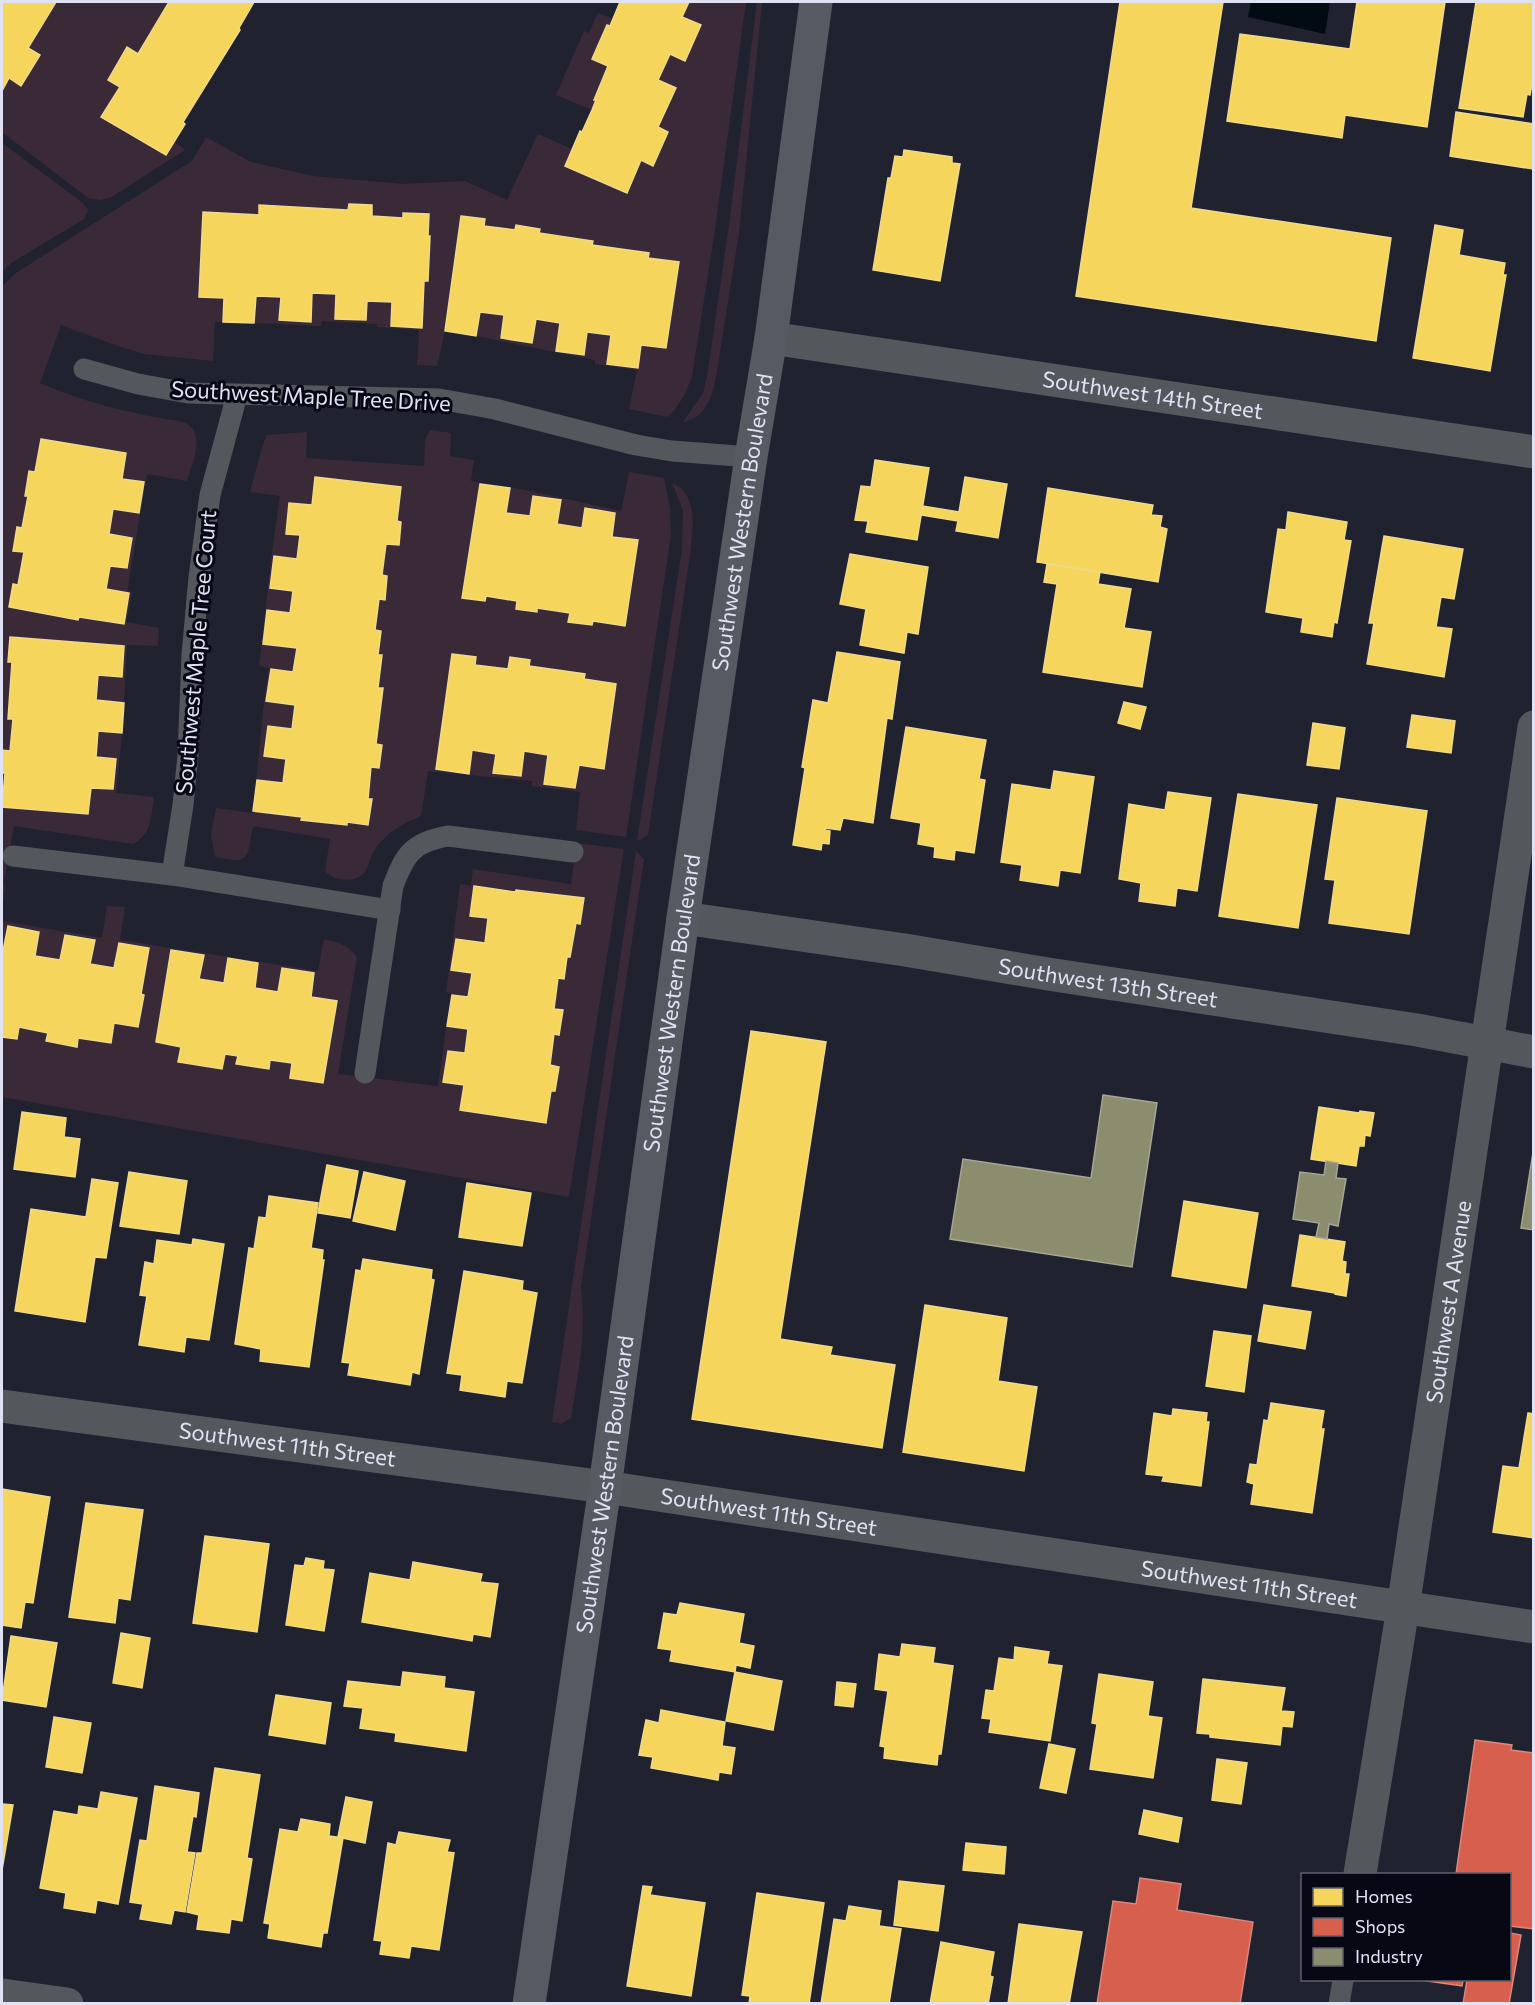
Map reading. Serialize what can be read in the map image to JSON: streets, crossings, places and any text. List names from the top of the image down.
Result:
{
  "streets": {
    "main road": ["Southwest Western Boulevard"],
    "street": [
      "Southwest 14th Street",
      "Southwest 13th Street",
      "Southwest A Avenue",
      "Southwest 11th Street"
    ],
    "lane": ["Southwest Maple Tree Drive", "Southwest Maple Tree Court"]
  },
  "crossings": [
    ["Southwest 14th Street", "Southwest Western Boulevard"],
    ["Southwest Maple Tree Drive", "Southwest Western Boulevard"],
    ["Southwest Maple Tree Drive", "Southwest Maple Tree Court"],
    ["Southwest Western Boulevard", "Southwest 13th Street"],
    ["Southwest Western Boulevard", "Southwest 11th Street"],
    ["Southwest 13th Street", "Southwest A Avenue"],
    ["Southwest A Avenue", "Southwest 11th Street"]
  ],
  "legend": ["Homes", "Shops", "Industry"]
}
